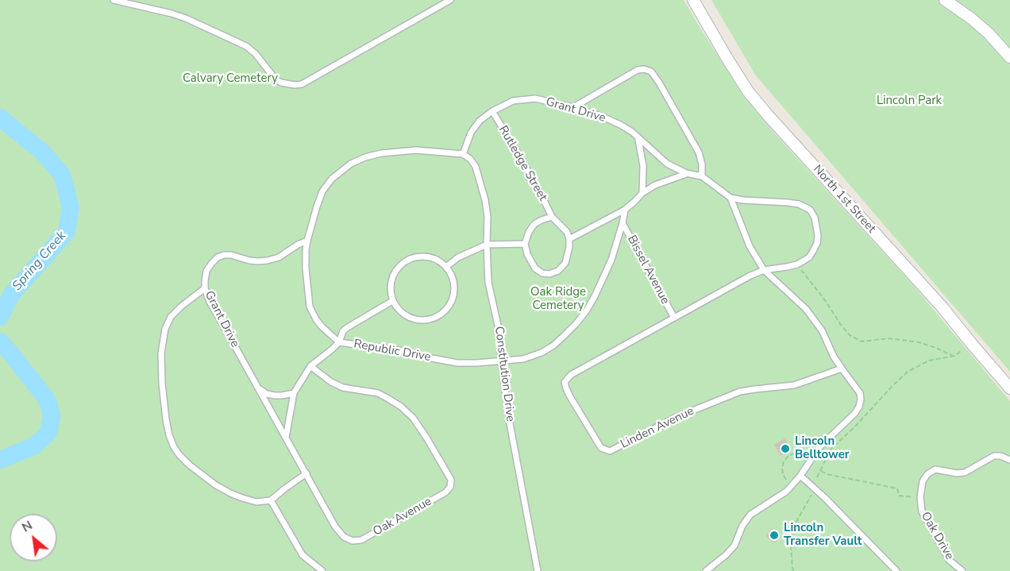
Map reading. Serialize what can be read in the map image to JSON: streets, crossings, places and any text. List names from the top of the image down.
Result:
{
  "streets": {
    "street": ["North 1st Street"],
    "lane": [
      "Grant Drive",
      "Rutledge Street",
      "Bissel Avenue",
      "Republic Drive",
      "Constitution Drive",
      "Linden Avenue",
      "Oak Avenue",
      "Oak Drive"
    ]
  },
  "crossings": [
    ["Grant Drive", "Rutledge Street"],
    ["Grant Drive", "Republic Drive"],
    ["Grant Drive", "Constitution Drive"],
    ["Grant Drive", "Oak Avenue"],
    ["Bissel Avenue", "Republic Drive"],
    ["Bissel Avenue", "Linden Avenue"],
    ["Republic Drive", "Constitution Drive"]
  ],
  "water": ["Spring Creek"],
  "parks": ["Calvary Cemetery", "Lincoln Park", "Oak Ridge Cemetery"],
  "places": ["Lincoln Belltower", "Lincoln Transfer Vault"],
  "north": "top left"
}
